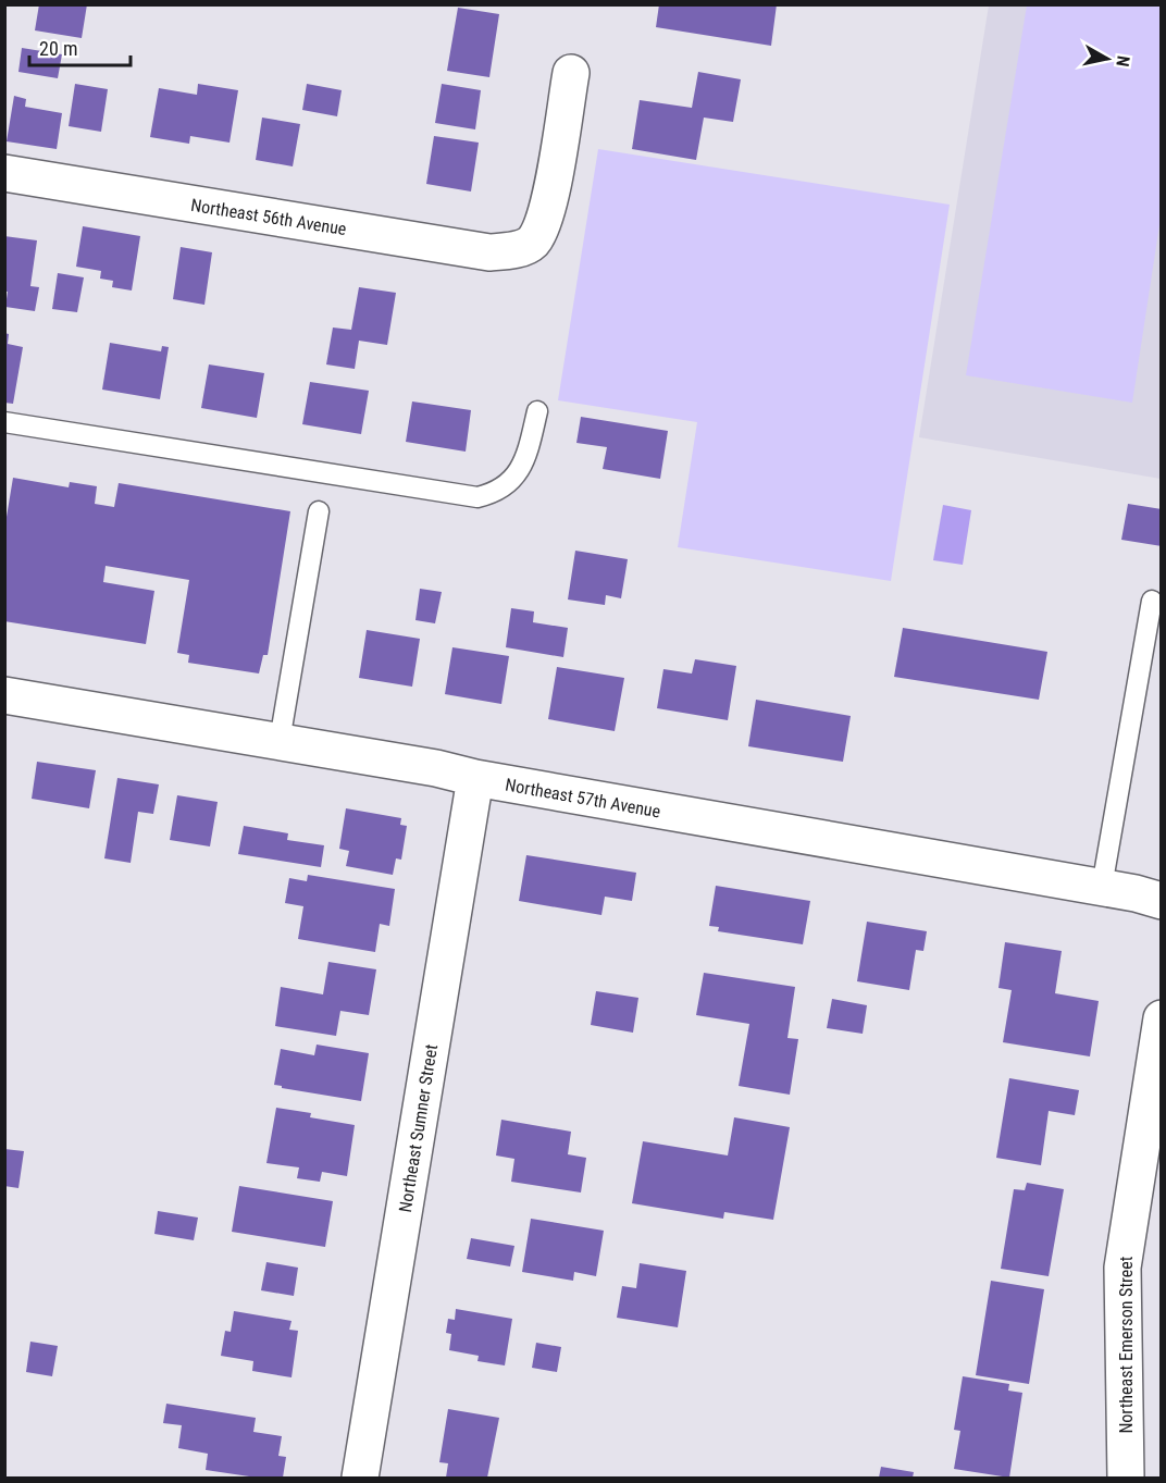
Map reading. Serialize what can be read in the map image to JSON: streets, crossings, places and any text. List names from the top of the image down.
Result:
{
  "streets": {
    "street": [
      "Northeast 56th Avenue",
      "Northeast 57th Avenue",
      "Northeast Sumner Street",
      "Northeast Emerson Street"
    ]
  },
  "crossings": [
    ["Northeast 57th Avenue", "Northeast Sumner Street"]
  ],
  "scale_bar": "20 m",
  "north": "right"
}
